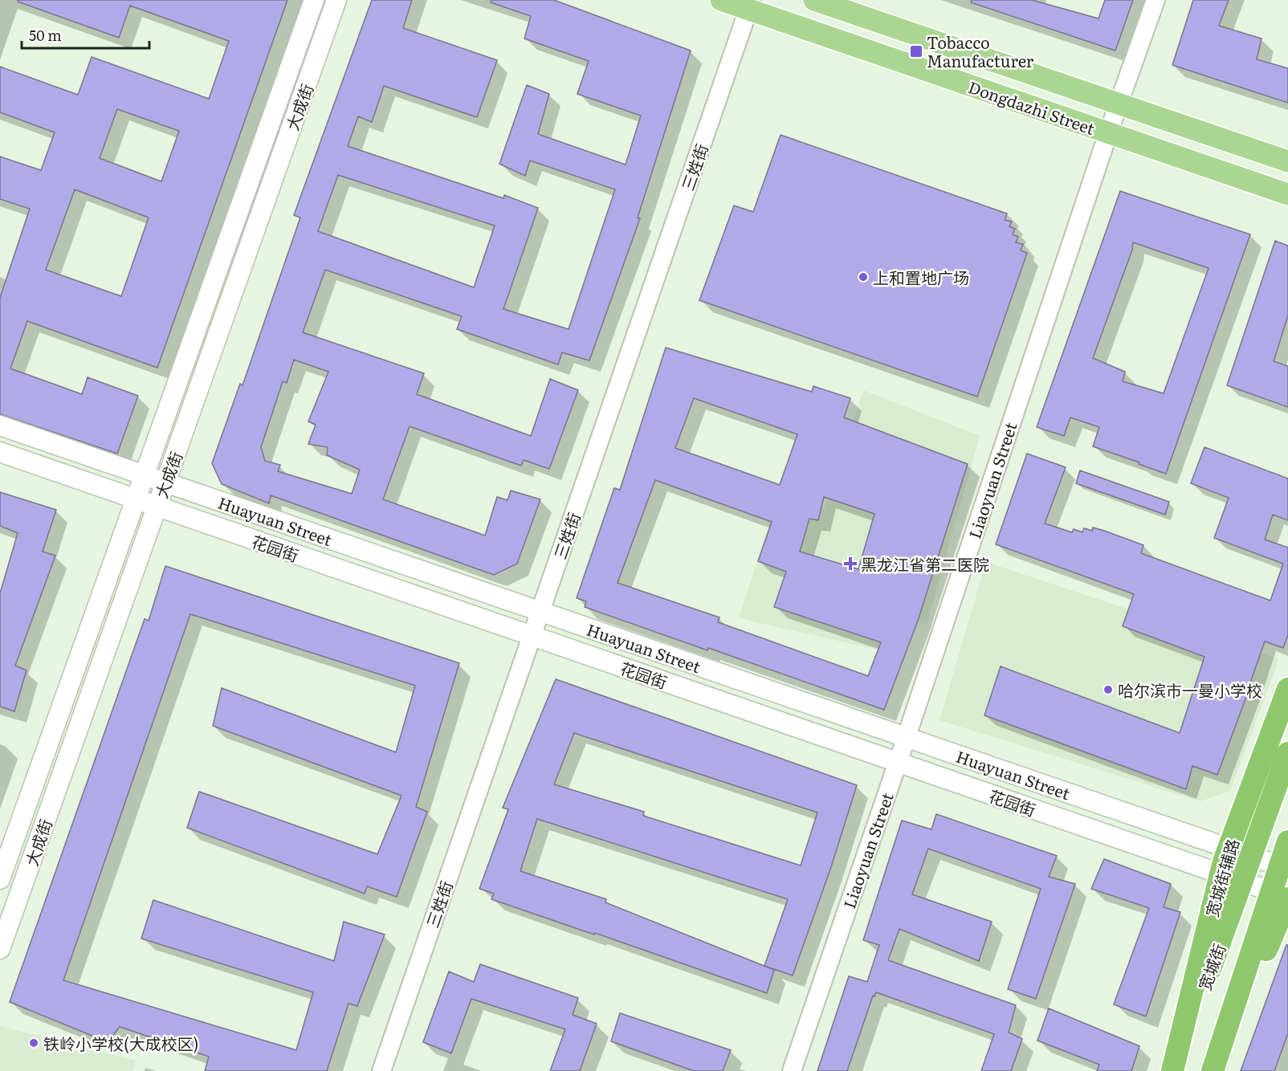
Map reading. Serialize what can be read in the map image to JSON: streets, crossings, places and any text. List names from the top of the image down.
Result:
{
  "streets": {
    "highway": ["宽城街辅路", "宽城街"],
    "main road": [
      "大成街",
      "Dongdazhi Street",
      "Huayuan Street",
      "花园街"
    ],
    "street": ["三姓街", "Liaoyuan Street"]
  },
  "crossings": [
    ["大成街", "Huayuan Street"],
    ["大成街", "花园街"],
    ["Dongdazhi Street", "三姓街"],
    ["Dongdazhi Street", "Liaoyuan Street"],
    ["三姓街", "Huayuan Street"],
    ["三姓街", "花园街"],
    ["Liaoyuan Street", "Huayuan Street"],
    ["Liaoyuan Street", "花园街"],
    ["Huayuan Street", "宽城街辅路"],
    ["Huayuan Street", "宽城街"],
    ["花园街", "宽城街辅路"],
    ["花园街", "宽城街"],
    ["宽城街辅路", "宽城街"]
  ],
  "places": {
    "transit": ["Tobacco Manufacturer"],
    "other": ["上和置地广场", "哈尔滨市一曼小学校", "铁岭小学校(大成校区)"],
    "health": ["黑龙江省第二医院"]
  },
  "scale_bar": "50 m"
}
